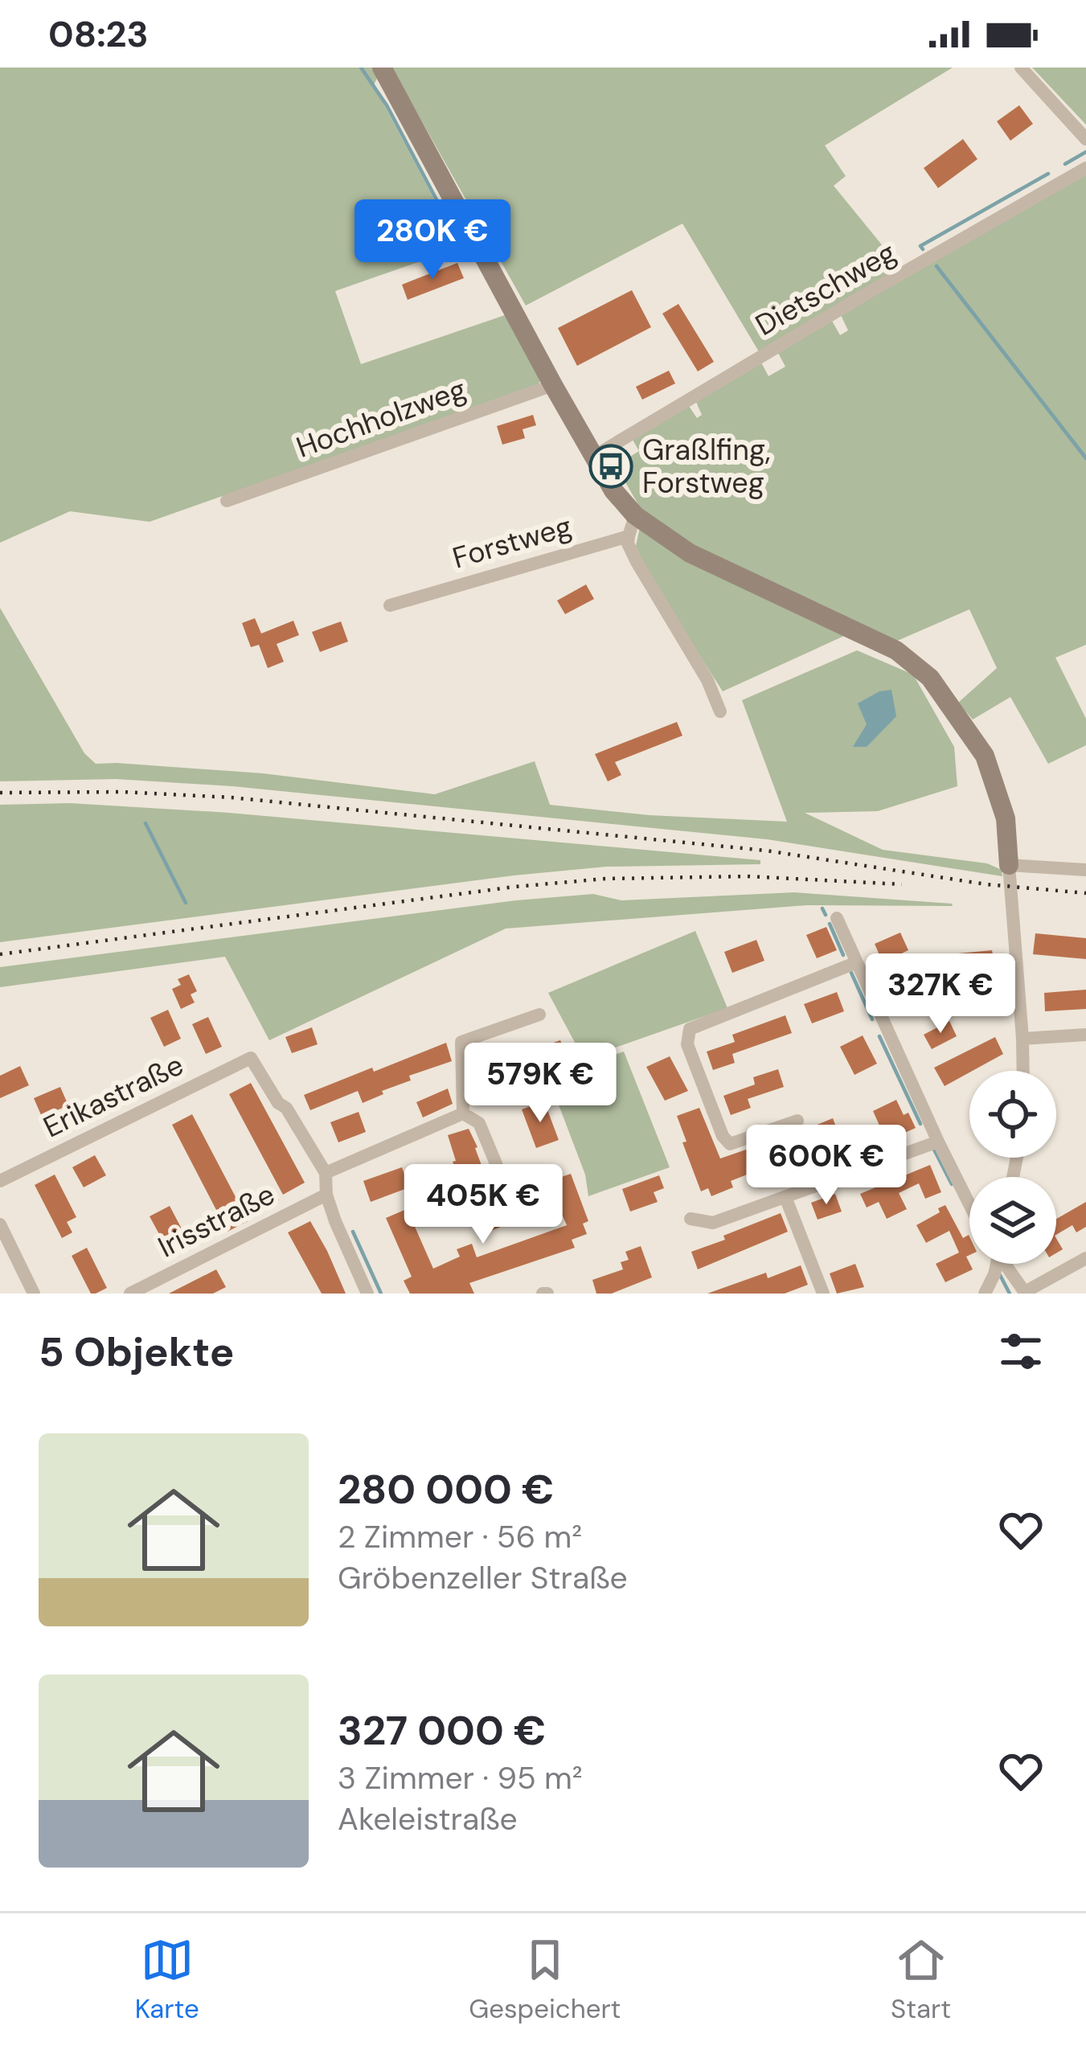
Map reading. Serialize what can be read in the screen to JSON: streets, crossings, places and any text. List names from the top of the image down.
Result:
{
  "streets": {
    "street": [
      "Dietschweg",
      "Hochholzweg",
      "Forstweg",
      "Erikastraße",
      "Irisstraße"
    ]
  },
  "places": {
    "bus stop": ["Graßlfing, Forstweg"]
  },
  "page": {
    "status": "08:23",
    "price": [
      "280K €",
      "327K €",
      "579K €",
      "600K €",
      "405K €"
    ],
    "heading": "5 Objekte",
    "list": [
      {
        "name": "280 000 €",
        "note": "2 Zimmer · 56 m² · Gröbenzeller Straße"
      },
      {
        "name": "327 000 €",
        "note": "3 Zimmer · 95 m² · Akeleistraße"
      }
    ],
    "tabs": ["Karte", "Gespeichert", "Start"]
  }
}
